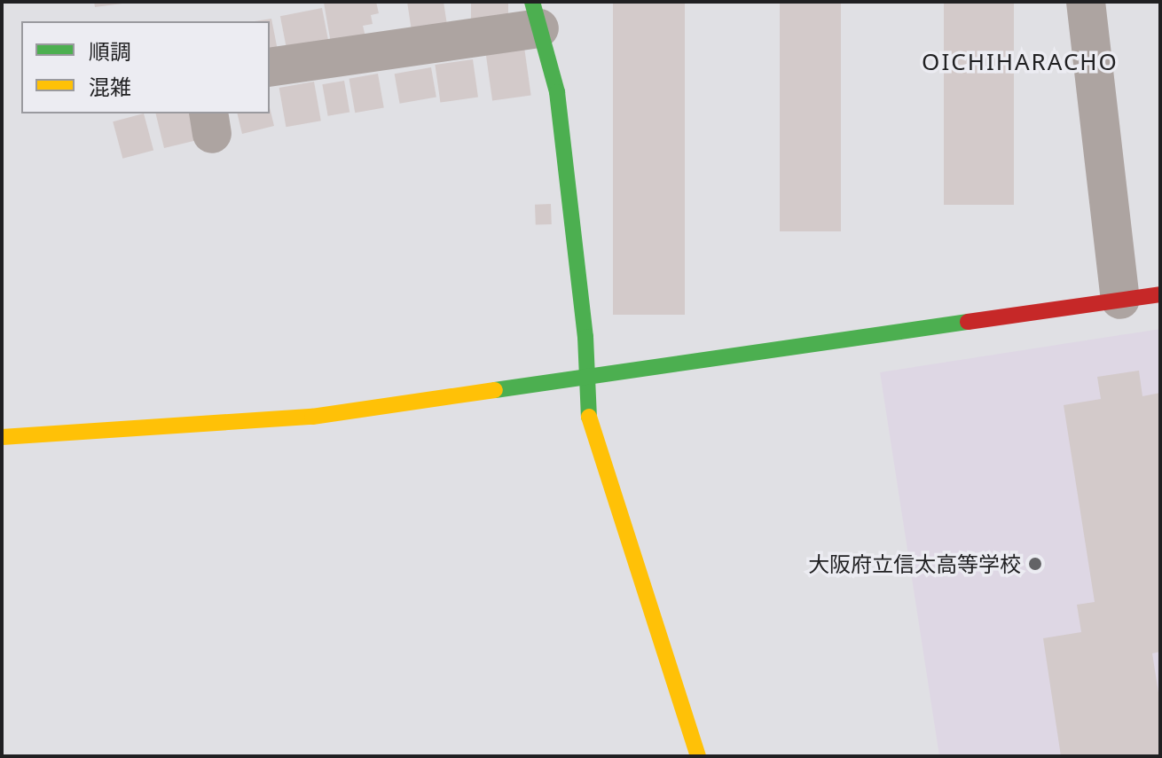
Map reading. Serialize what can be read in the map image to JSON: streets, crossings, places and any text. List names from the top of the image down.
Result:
{
  "districts": ["OICHIHARACHO"],
  "places": ["大阪府立信太高等学校"],
  "legend": ["順調", "混雑"]
}
